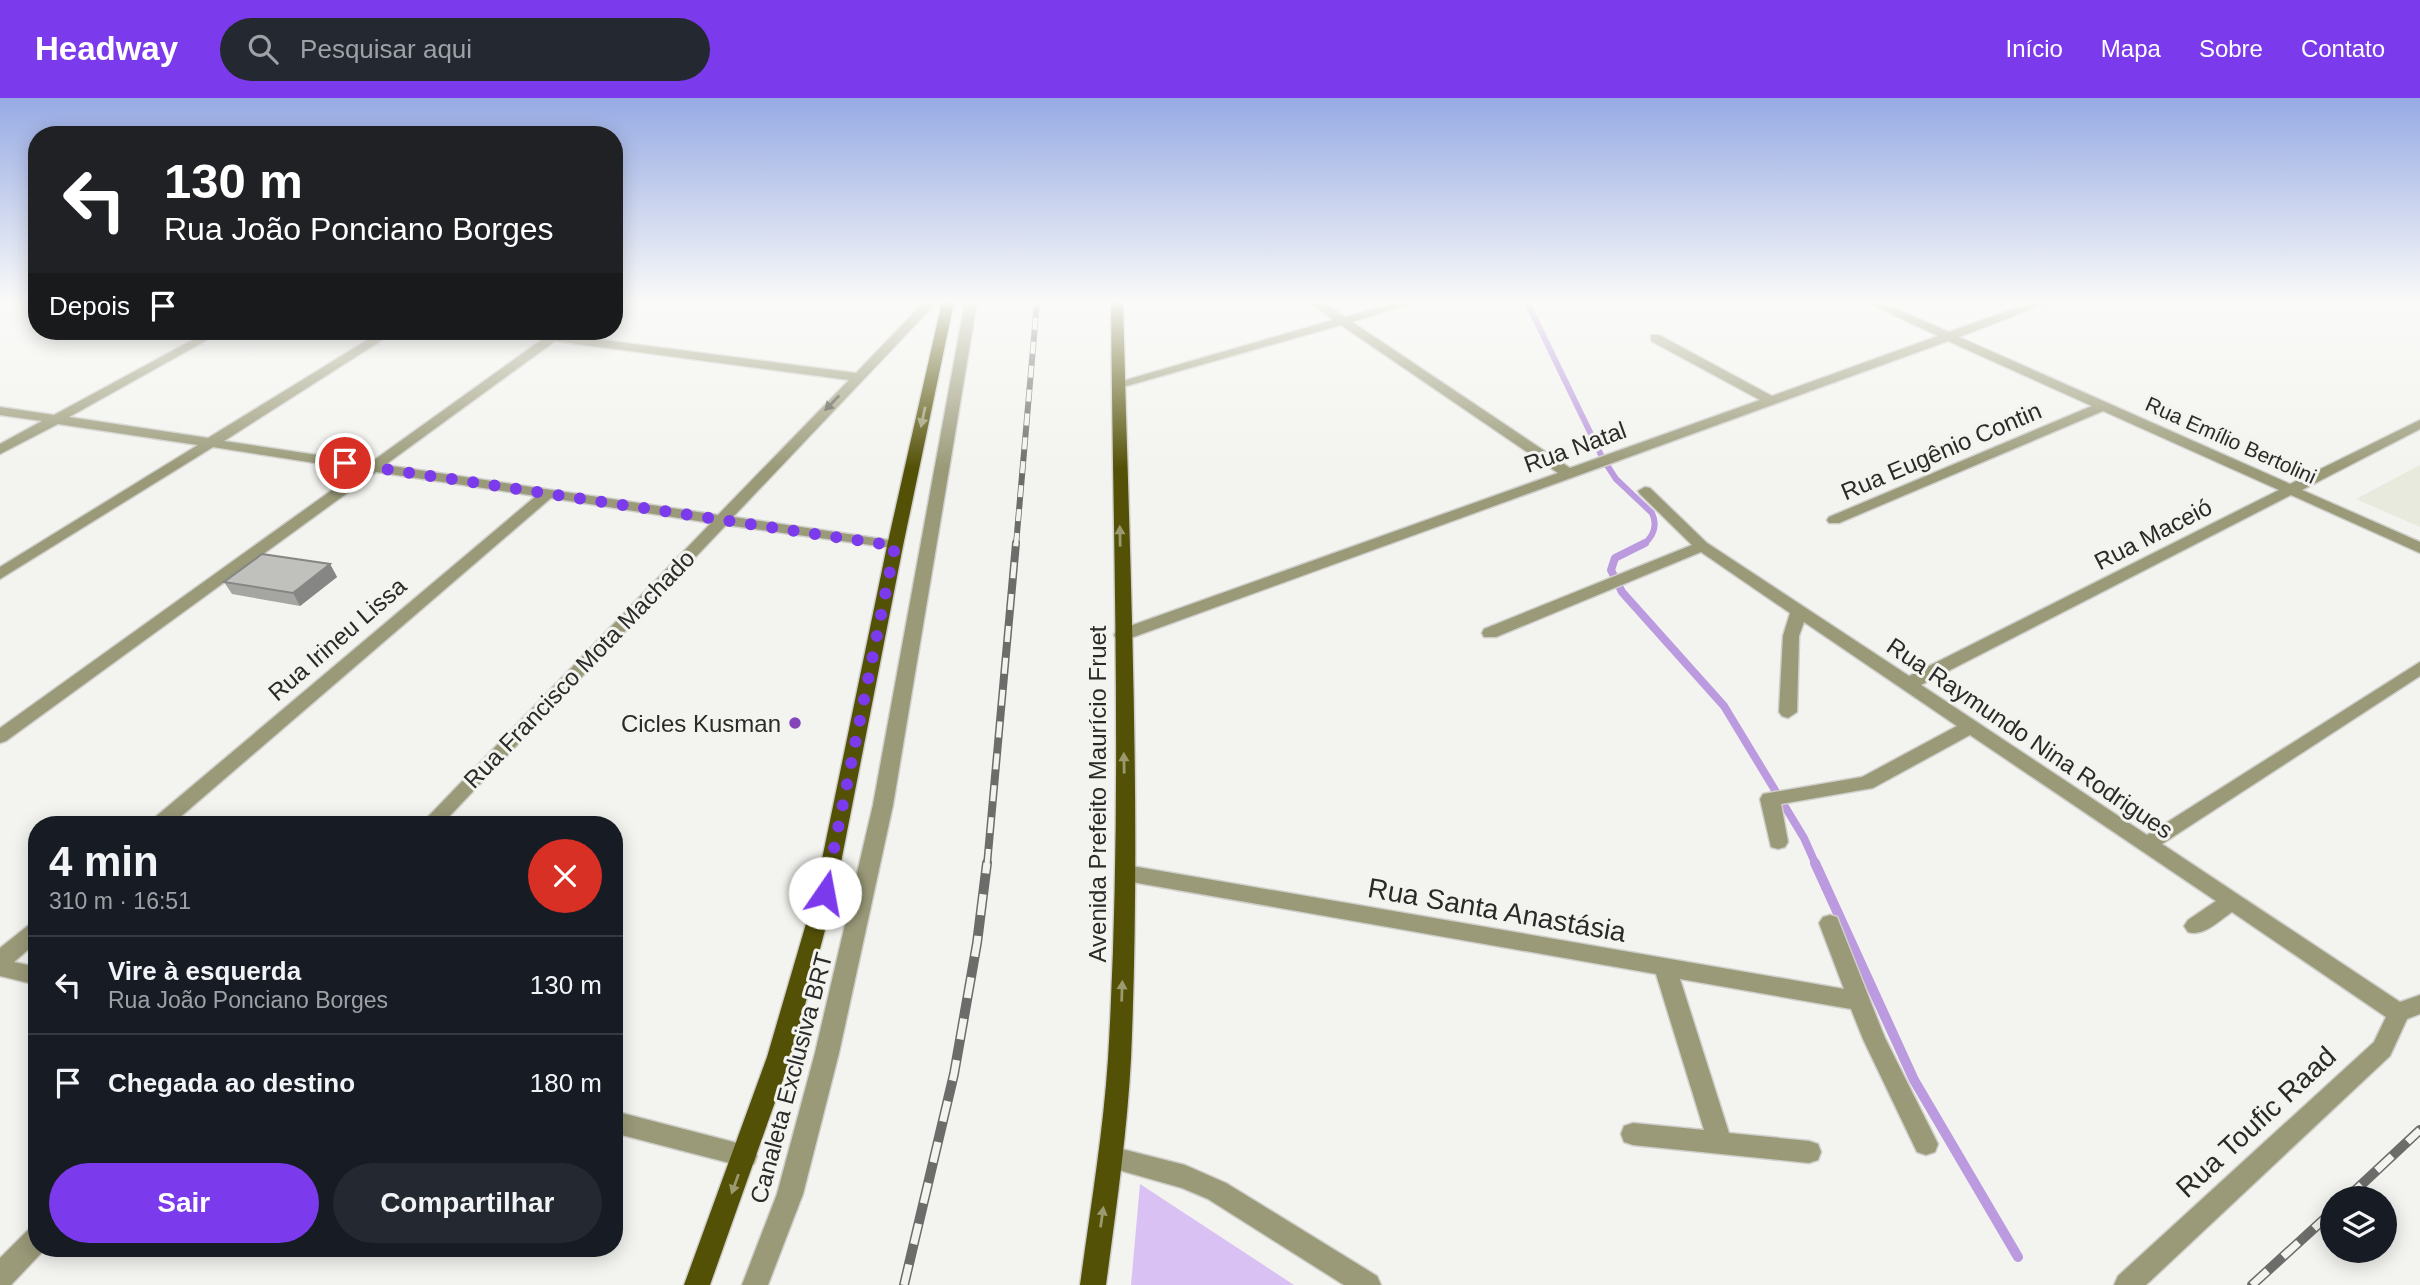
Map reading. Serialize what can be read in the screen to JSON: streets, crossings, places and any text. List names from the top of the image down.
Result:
{
  "streets": {
    "main road": ["Avenida Prefeito Maurício Fruet"],
    "street": [
      "Rua Emílio Bertolini",
      "Rua Natal",
      "Rua Eugênio Contin",
      "Rua Maceió",
      "Rua Irineu Lissa",
      "Rua Francisco Mota Machado",
      "Rua Raymundo Nina Rodrigues",
      "Rua Santa Anastásia",
      "Canaleta Exclusiva BRT",
      "Rua Toufic Raad"
    ]
  },
  "crossings": [
    ["Rua Emílio Bertolini", "Rua Eugênio Contin"],
    ["Rua Emílio Bertolini", "Rua Maceió"],
    ["Rua Natal", "Avenida Prefeito Maurício Fruet"],
    ["Rua Maceió", "Rua Raymundo Nina Rodrigues"],
    ["Rua Raymundo Nina Rodrigues", "Rua Toufic Raad"],
    ["Avenida Prefeito Maurício Fruet", "Rua Santa Anastásia"]
  ],
  "one_way": ["Avenida Prefeito Maurício Fruet"],
  "places": ["Cicles Kusman"],
  "page": {
    "header": "Headway",
    "search": "Pesquisar aqui",
    "nav": [
      "Início",
      "Mapa",
      "Sobre",
      "Contato"
    ],
    "turn": ["130 m", "Rua João Ponciano Borges"],
    "then": "Depois",
    "heading": ["4 min", "310 m · 16:51"],
    "list": [
      {
        "name": "Vire à esquerda",
        "note": "Rua João Ponciano Borges",
        "value": "130 m"
      },
      {
        "name": "Chegada ao destino",
        "value": "180 m"
      }
    ],
    "buttons": ["Sair", "Compartilhar"]
  }
}
